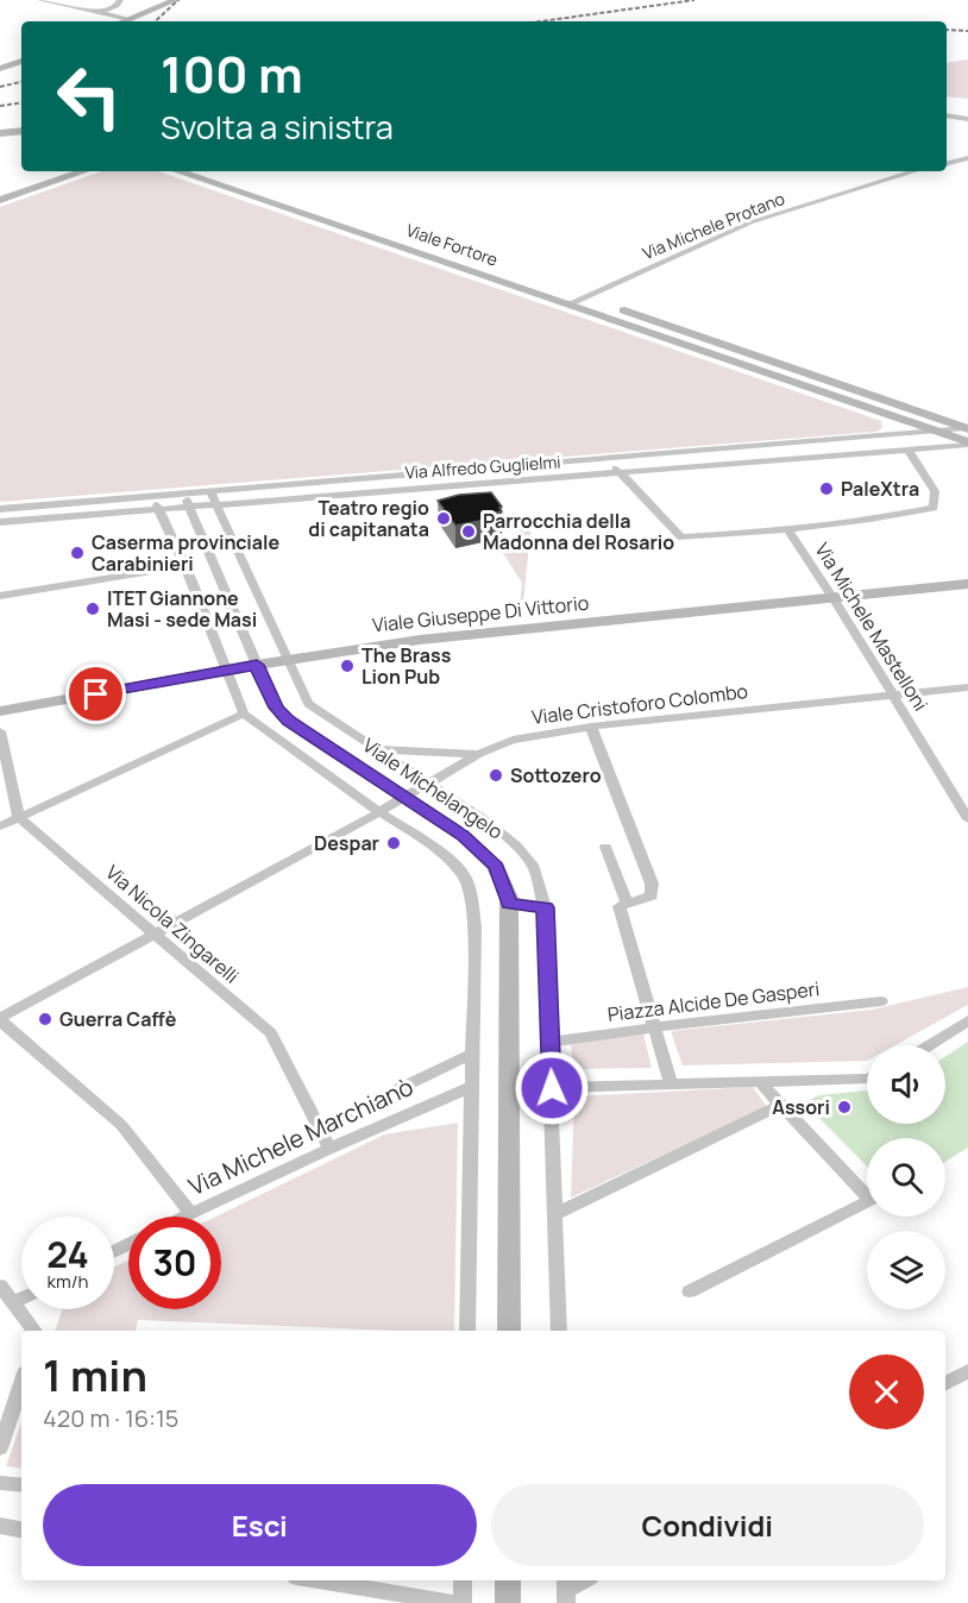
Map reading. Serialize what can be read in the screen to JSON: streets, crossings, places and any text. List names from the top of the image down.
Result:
{
  "streets": {
    "main road": ["Viale Fortore", "Viale Giuseppe Di Vittorio", "Viale Michelangelo"],
    "street": [
      "Via Michele Protano",
      "Via Alfredo Guglielmi",
      "Via Michele Mastelloni",
      "Viale Cristoforo Colombo",
      "Via Nicola Zingarelli",
      "Piazza Alcide De Gasperi",
      "Via Michele Marchianò"
    ]
  },
  "crossings": [
    ["Via Michele Protano", "Viale Fortore"],
    ["Viale Fortore", "Via Alfredo Guglielmi"],
    ["Via Alfredo Guglielmi", "Via Michele Mastelloni"],
    ["Via Alfredo Guglielmi", "Viale Michelangelo"],
    ["Viale Giuseppe Di Vittorio", "Via Michele Mastelloni"],
    ["Viale Giuseppe Di Vittorio", "Viale Michelangelo"],
    ["Via Michele Mastelloni", "Viale Cristoforo Colombo"],
    ["Viale Cristoforo Colombo", "Viale Michelangelo"],
    ["Viale Cristoforo Colombo", "Via Nicola Zingarelli"],
    ["Viale Michelangelo", "Piazza Alcide De Gasperi"],
    ["Via Nicola Zingarelli", "Via Michele Marchianò"]
  ],
  "places": [
    "PaleXtra",
    "Teatro regio di capitanata",
    "Parrocchia della Madonna del Rosario",
    "Caserma provinciale Carabinieri",
    "ITET Giannone Masi - sede Masi",
    "The Brass Lion Pub",
    "Sottozero",
    "Despar",
    "Guerra Caffè",
    "Assori"
  ],
  "page": {
    "turn": ["100 m", "Svolta a sinistra"],
    "speed": "24 km/h",
    "limit": "30",
    "heading": ["1 min", "420 m · 16:15"],
    "buttons": ["Esci", "Condividi"]
  }
}
